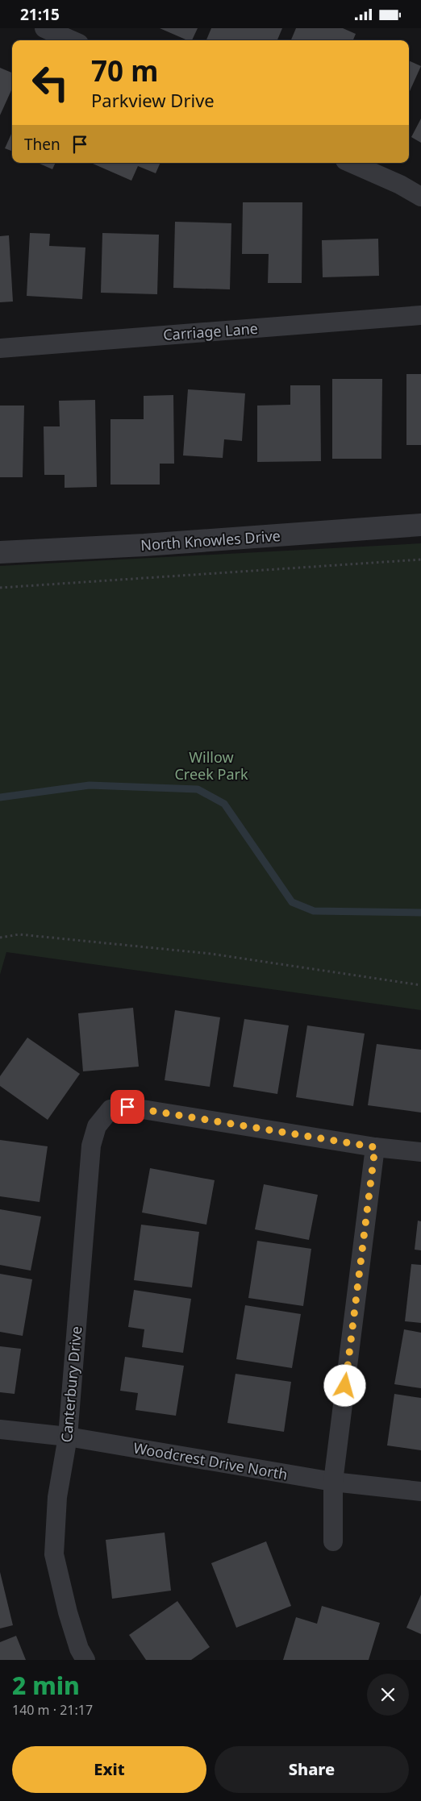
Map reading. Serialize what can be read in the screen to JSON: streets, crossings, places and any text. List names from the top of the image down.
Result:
{
  "streets": {
    "street": [
      "Carriage Lane",
      "North Knowles Drive",
      "Canterbury Drive",
      "Woodcrest Drive North"
    ]
  },
  "crossings": [
    ["Canterbury Drive", "Woodcrest Drive North"]
  ],
  "parks": ["Willow Creek Park"],
  "page": {
    "status": "21:15",
    "turn": ["70 m", "Parkview Drive"],
    "then": "Then",
    "heading": ["2 min", "140 m · 21:17"],
    "buttons": ["Exit", "Share"]
  }
}
